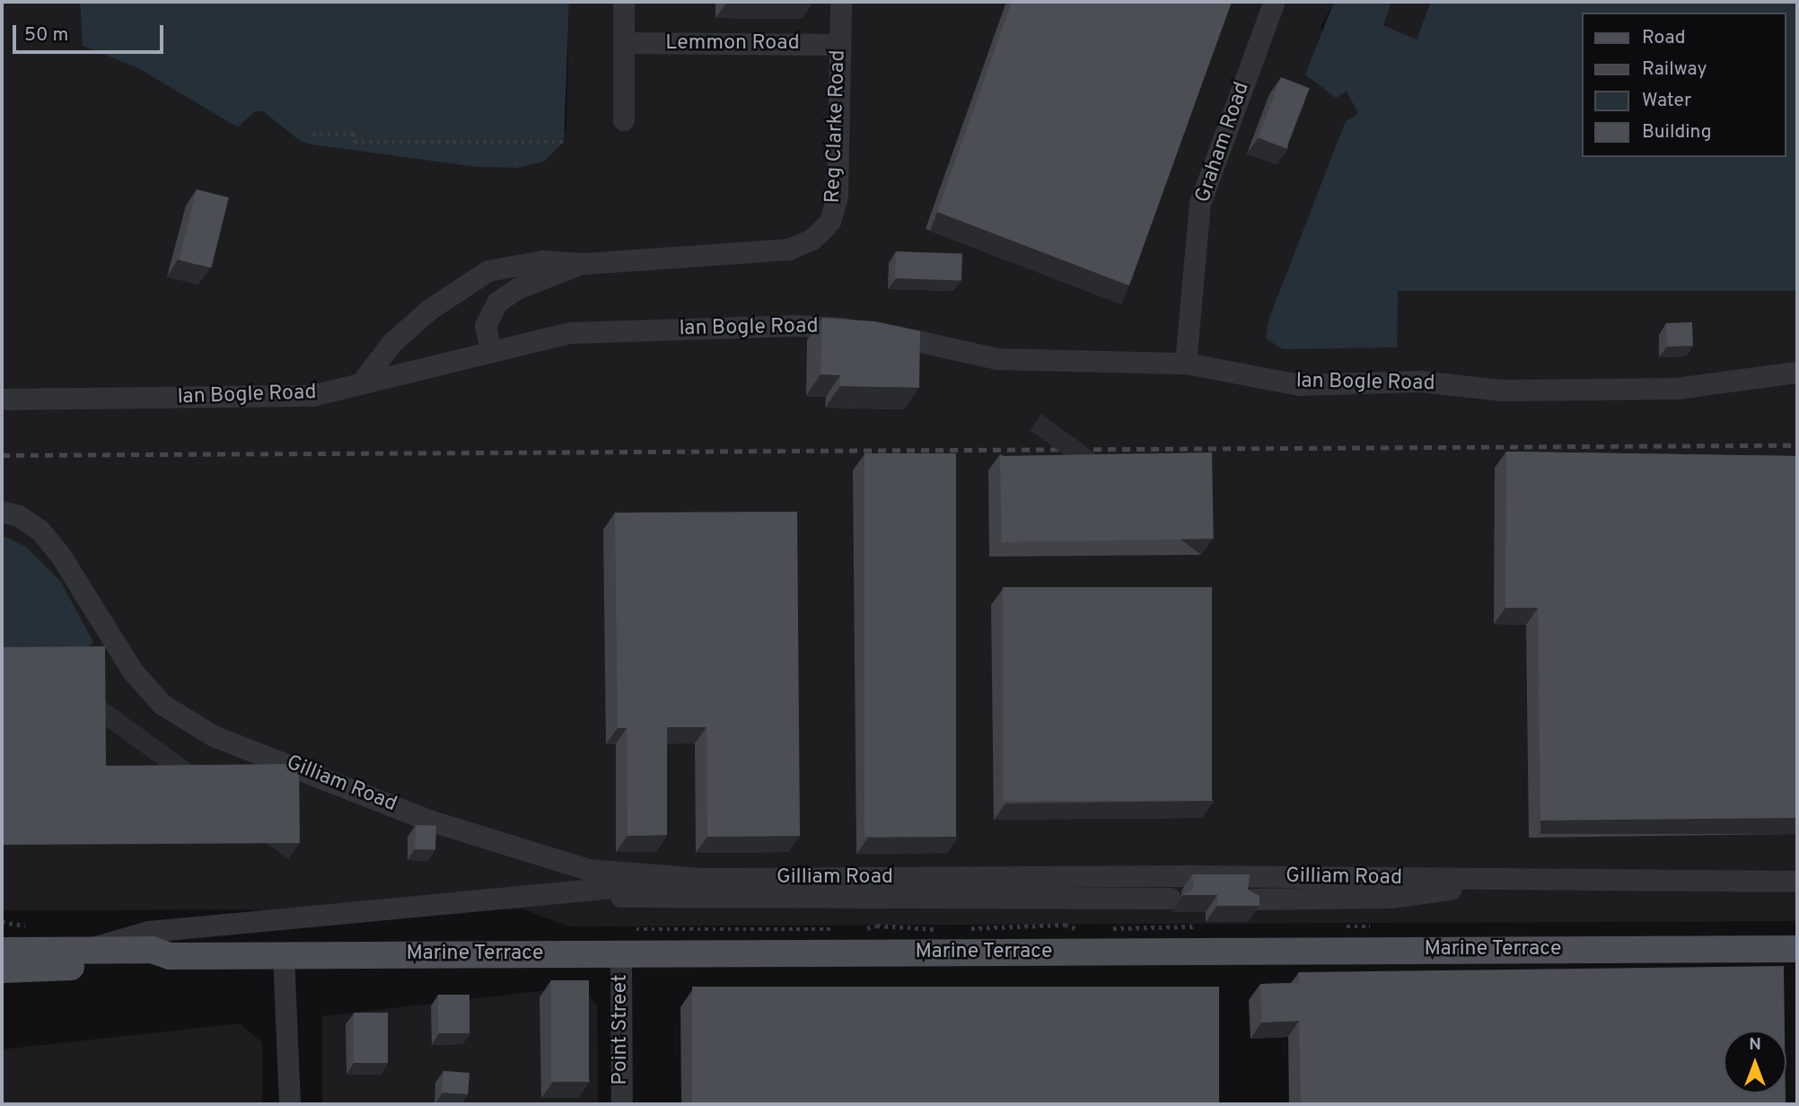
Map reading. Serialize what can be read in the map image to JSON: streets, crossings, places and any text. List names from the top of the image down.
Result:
{
  "streets": {
    "main road": ["Marine Terrace"],
    "street": [
      "Lemmon Road",
      "Reg Clarke Road",
      "Graham Road",
      "Ian Bogle Road",
      "Gilliam Road",
      "Point Street"
    ]
  },
  "crossings": [
    ["Lemmon Road", "Reg Clarke Road"],
    ["Graham Road", "Ian Bogle Road"],
    ["Marine Terrace", "Point Street"]
  ],
  "legend": [
    "Road",
    "Railway",
    "Water",
    "Building"
  ],
  "scale_bar": "50 m",
  "north": "top"
}
